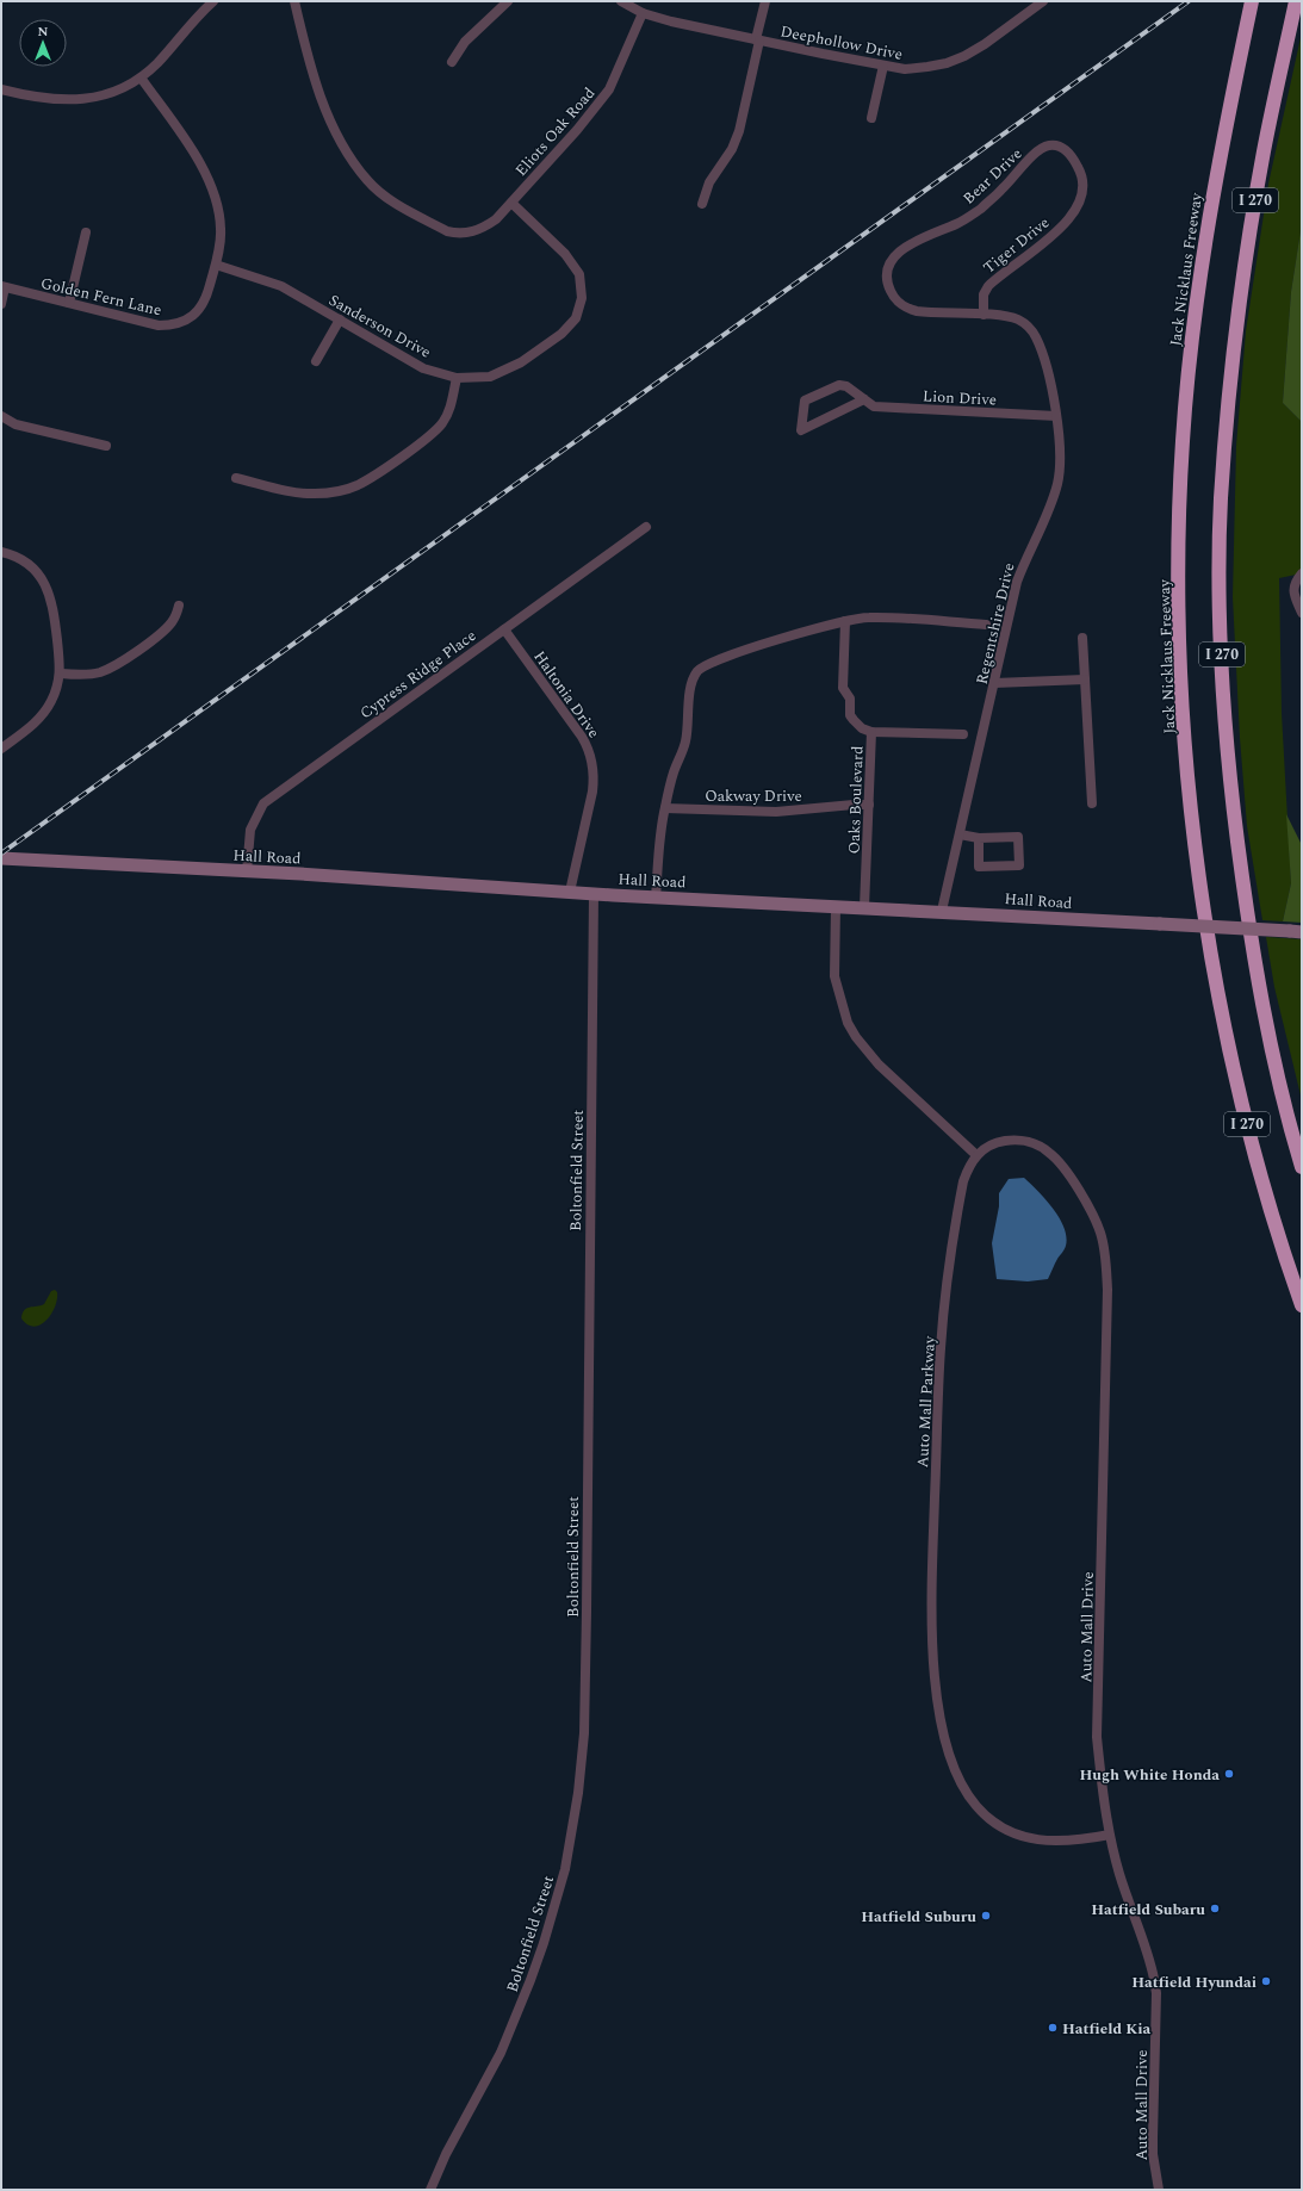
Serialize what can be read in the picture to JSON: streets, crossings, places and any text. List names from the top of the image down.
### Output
{
  "streets": {
    "highway": ["I 270", "Jack Nicklaus Freeway"],
    "main road": ["Hall Road"],
    "street": [
      "Deephollow Drive",
      "Eliots Oak Road",
      "Bear Drive",
      "Tiger Drive",
      "Golden Fern Lane",
      "Sanderson Drive",
      "Lion Drive",
      "Regentshire Drive",
      "Cypress Ridge Place",
      "Haltonia Drive",
      "Oakway Drive",
      "Oaks Boulevard",
      "Boltonfield Street",
      "Auto Mall Parkway",
      "Auto Mall Drive"
    ]
  },
  "crossings": [
    ["Deephollow Drive", "Eliots Oak Road"],
    ["Eliots Oak Road", "Sanderson Drive"],
    ["Bear Drive", "Tiger Drive"],
    ["Bear Drive", "Regentshire Drive"],
    ["Tiger Drive", "Regentshire Drive"],
    ["Golden Fern Lane", "Sanderson Drive"],
    ["Lion Drive", "Regentshire Drive"],
    ["Regentshire Drive", "Hall Road"],
    ["Cypress Ridge Place", "Haltonia Drive"],
    ["Cypress Ridge Place", "Hall Road"],
    ["Haltonia Drive", "Hall Road"],
    ["Oakway Drive", "Oaks Boulevard"],
    ["Oaks Boulevard", "Hall Road"],
    ["Hall Road", "Boltonfield Street"],
    ["Auto Mall Parkway", "Auto Mall Drive"]
  ],
  "places": [
    "Hugh White Honda",
    "Hatfield Subaru",
    "Hatfield Suburu",
    "Hatfield Hyundai",
    "Hatfield Kia"
  ],
  "north": "top"
}
